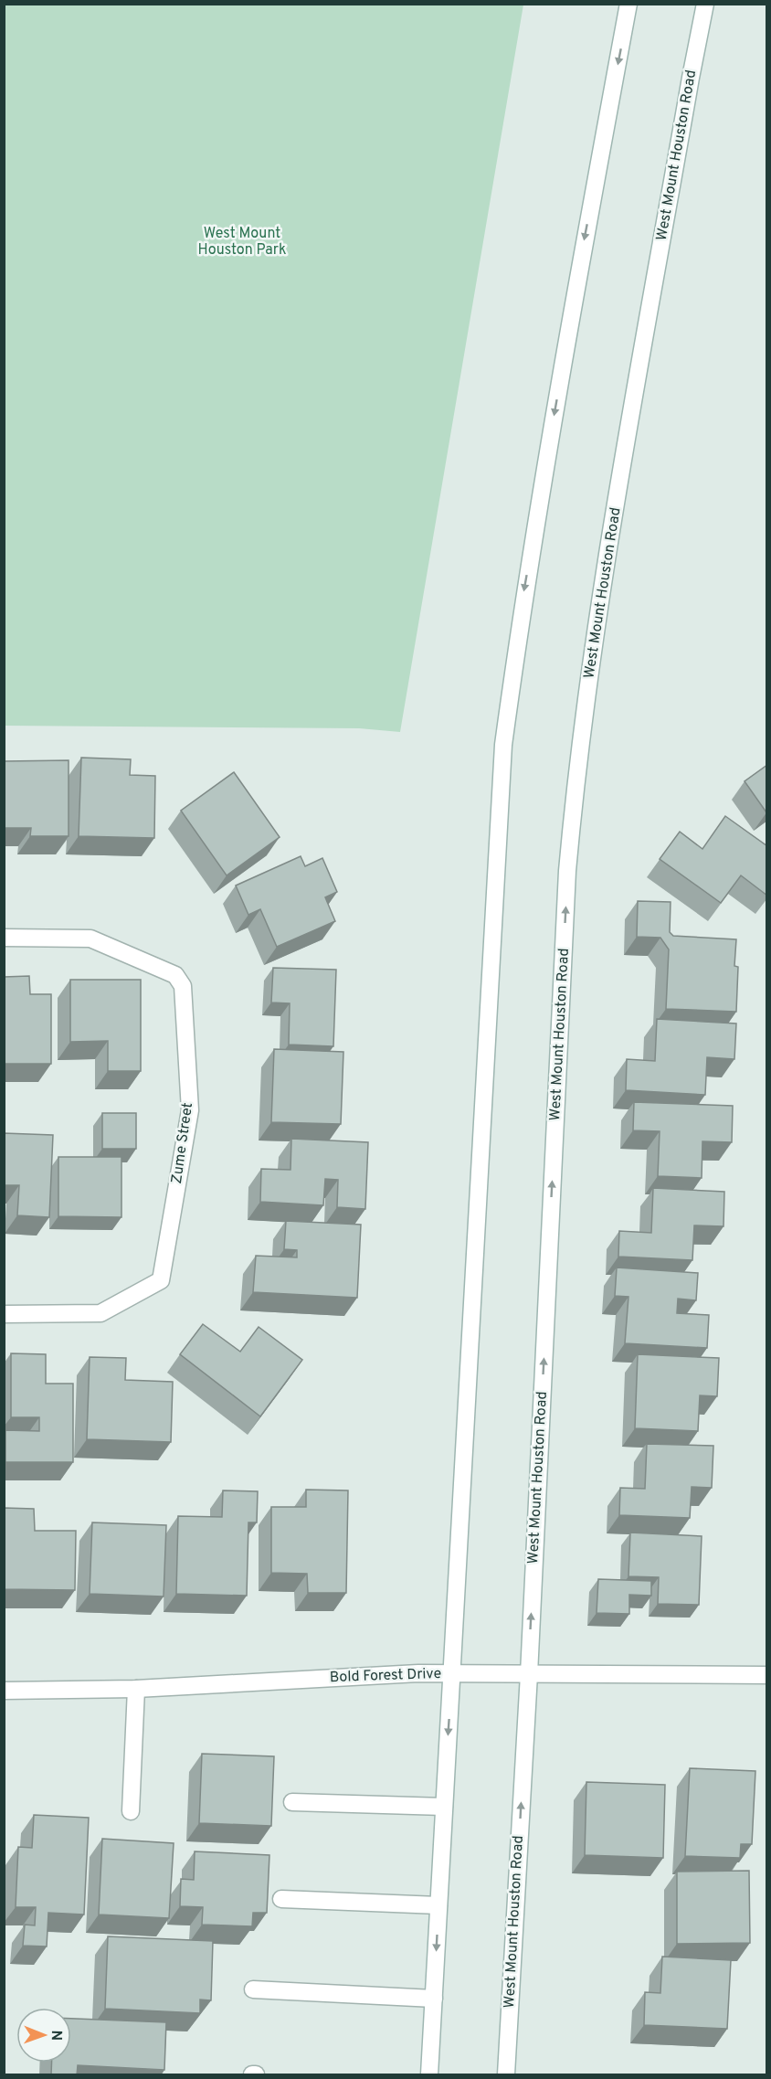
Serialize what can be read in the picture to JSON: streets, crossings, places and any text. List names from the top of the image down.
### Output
{
  "streets": {
    "main road": ["West Mount Houston Road", "Zume Street", "Bold Forest Drive"]
  },
  "crossings": [
    ["West Mount Houston Road", "Bold Forest Drive"]
  ],
  "parks": ["West Mount Houston Park"],
  "north": "right"
}
